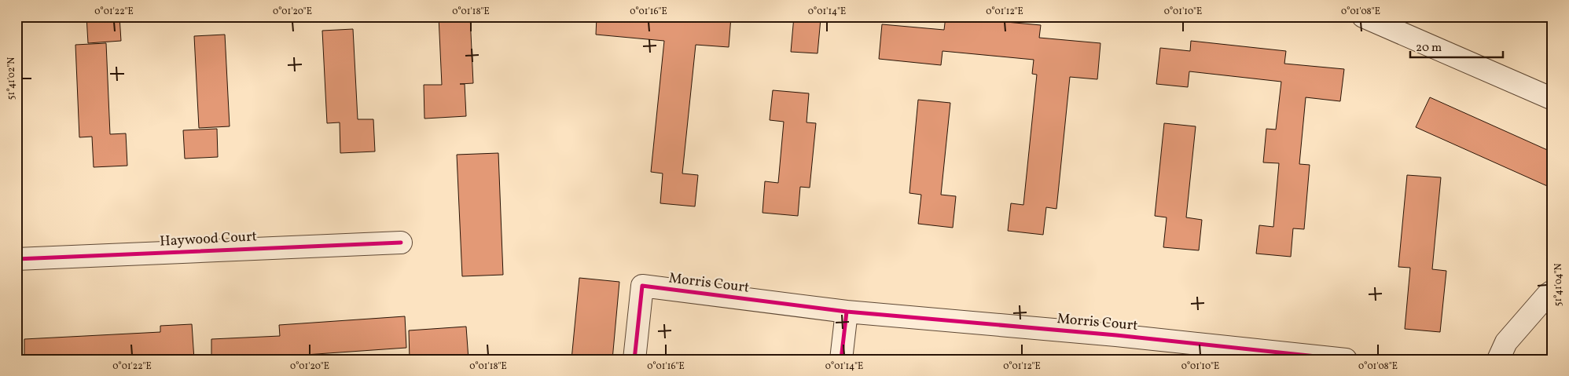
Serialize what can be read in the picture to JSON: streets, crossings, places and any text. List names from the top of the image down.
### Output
{
  "streets": {
    "street": ["Haywood Court", "Morris Court"]
  },
  "scale_bar": "20 m",
  "coordinates": [
    "0°01'22\"E",
    "0°01'20\"E",
    "0°01'18\"E",
    "0°01'16\"E",
    "0°01'14\"E",
    "0°01'12\"E",
    "0°01'10\"E",
    "0°01'08\"E",
    "51°41'02\"N",
    "51°41'04\"N"
  ]
}
